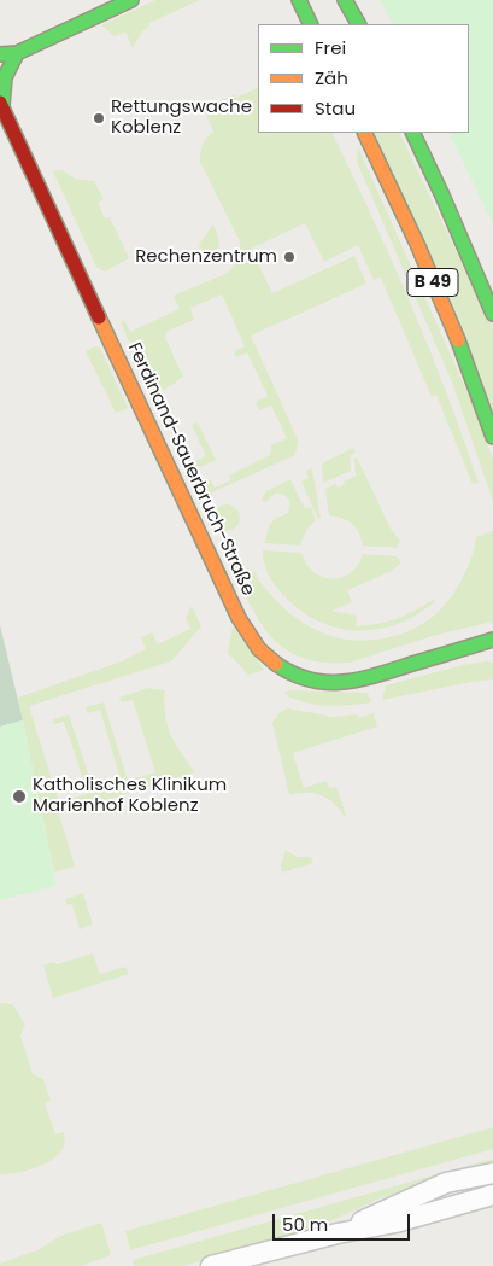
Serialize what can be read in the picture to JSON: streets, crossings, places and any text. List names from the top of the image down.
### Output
{
  "streets": {
    "street": ["B 49", "Ferdinand-Sauerbruch-Straße"]
  },
  "places": ["Rettungswache Koblenz", "Rechenzentrum", "Katholisches Klinikum Marienhof Koblenz"],
  "legend": ["Frei", "Zäh", "Stau"],
  "scale_bar": "50 m"
}
